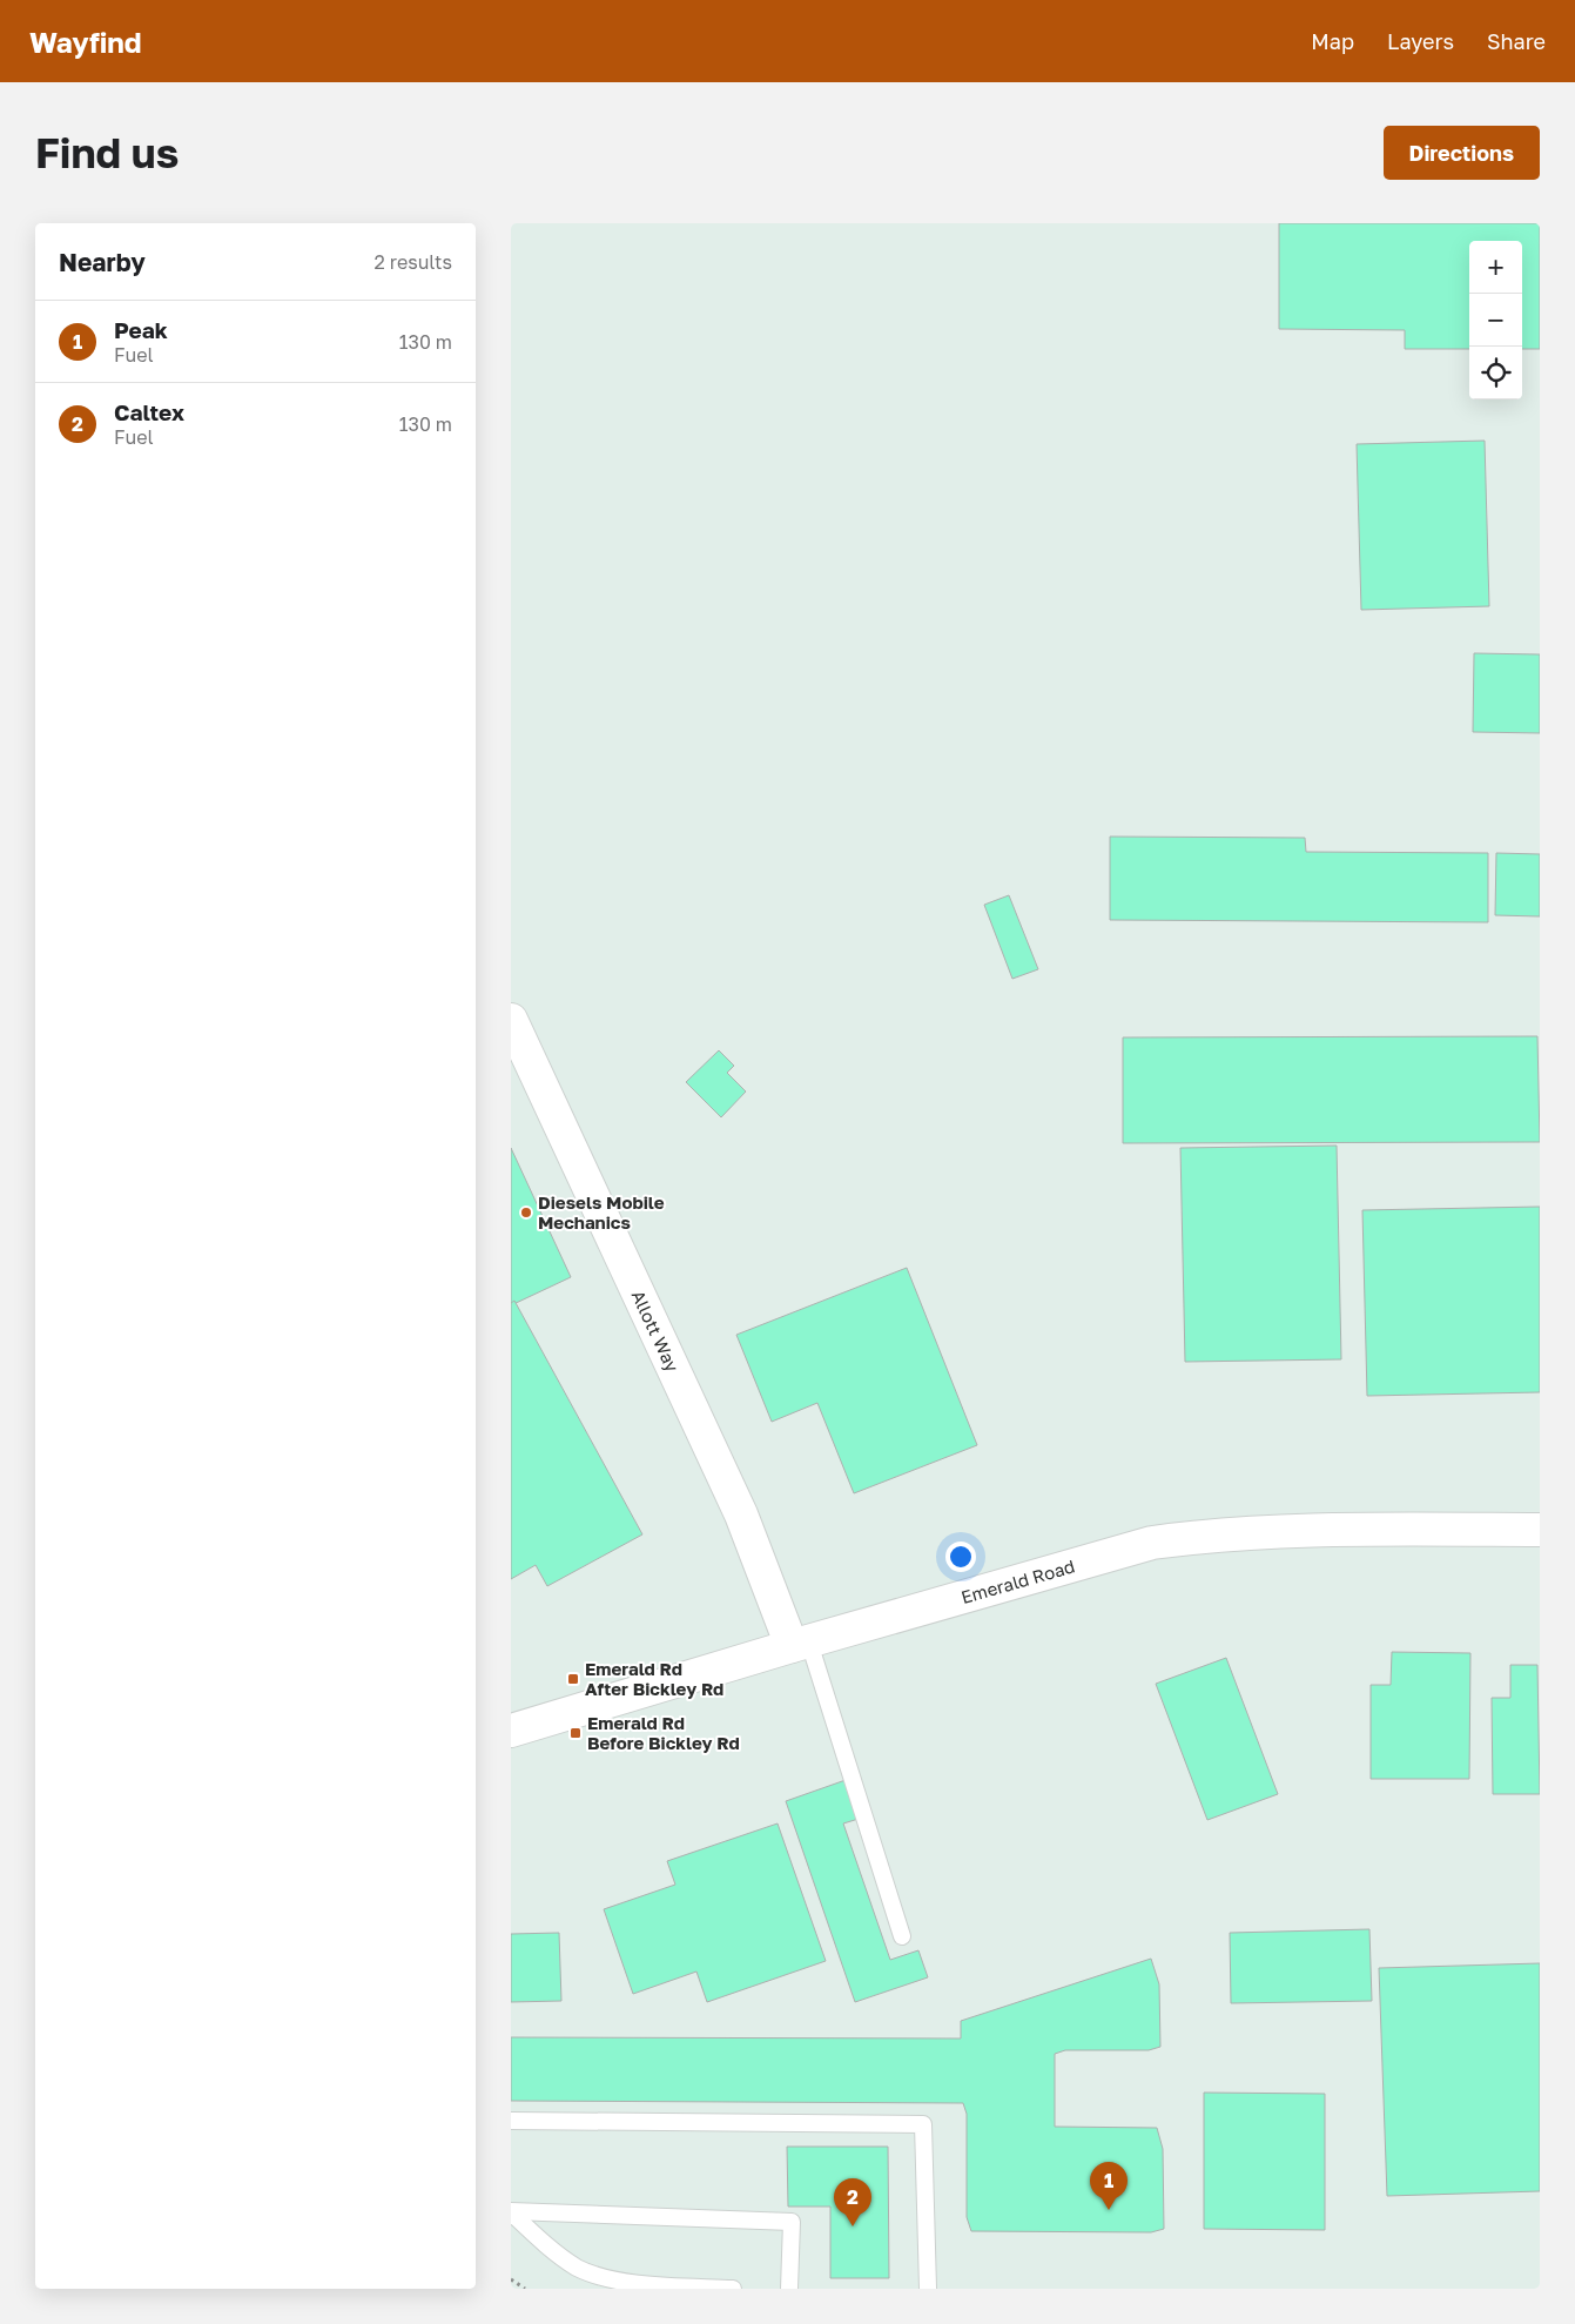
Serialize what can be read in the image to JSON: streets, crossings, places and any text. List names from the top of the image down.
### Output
{
  "streets": {
    "street": ["Allott Way", "Emerald Road"]
  },
  "crossings": [
    ["Allott Way", "Emerald Road"]
  ],
  "places": {
    "other": ["Diesels Mobile Mechanics"],
    "transit": ["Emerald Rd After Bickley Rd", "Emerald Rd Before Bickley Rd"]
  },
  "page": {
    "header": "Wayfind",
    "nav": ["Map", "Layers", "Share"],
    "buttons": "Directions",
    "title": "Find us",
    "heading": ["Nearby", "2 results"],
    "map_buttons": ["+", "−"],
    "list": [
      {
        "mark": "1",
        "name": "Peak",
        "note": "Fuel",
        "value": "130 m"
      },
      {
        "mark": "2",
        "name": "Caltex",
        "note": "Fuel",
        "value": "130 m"
      }
    ],
    "pins": ["1", "2"]
  }
}
